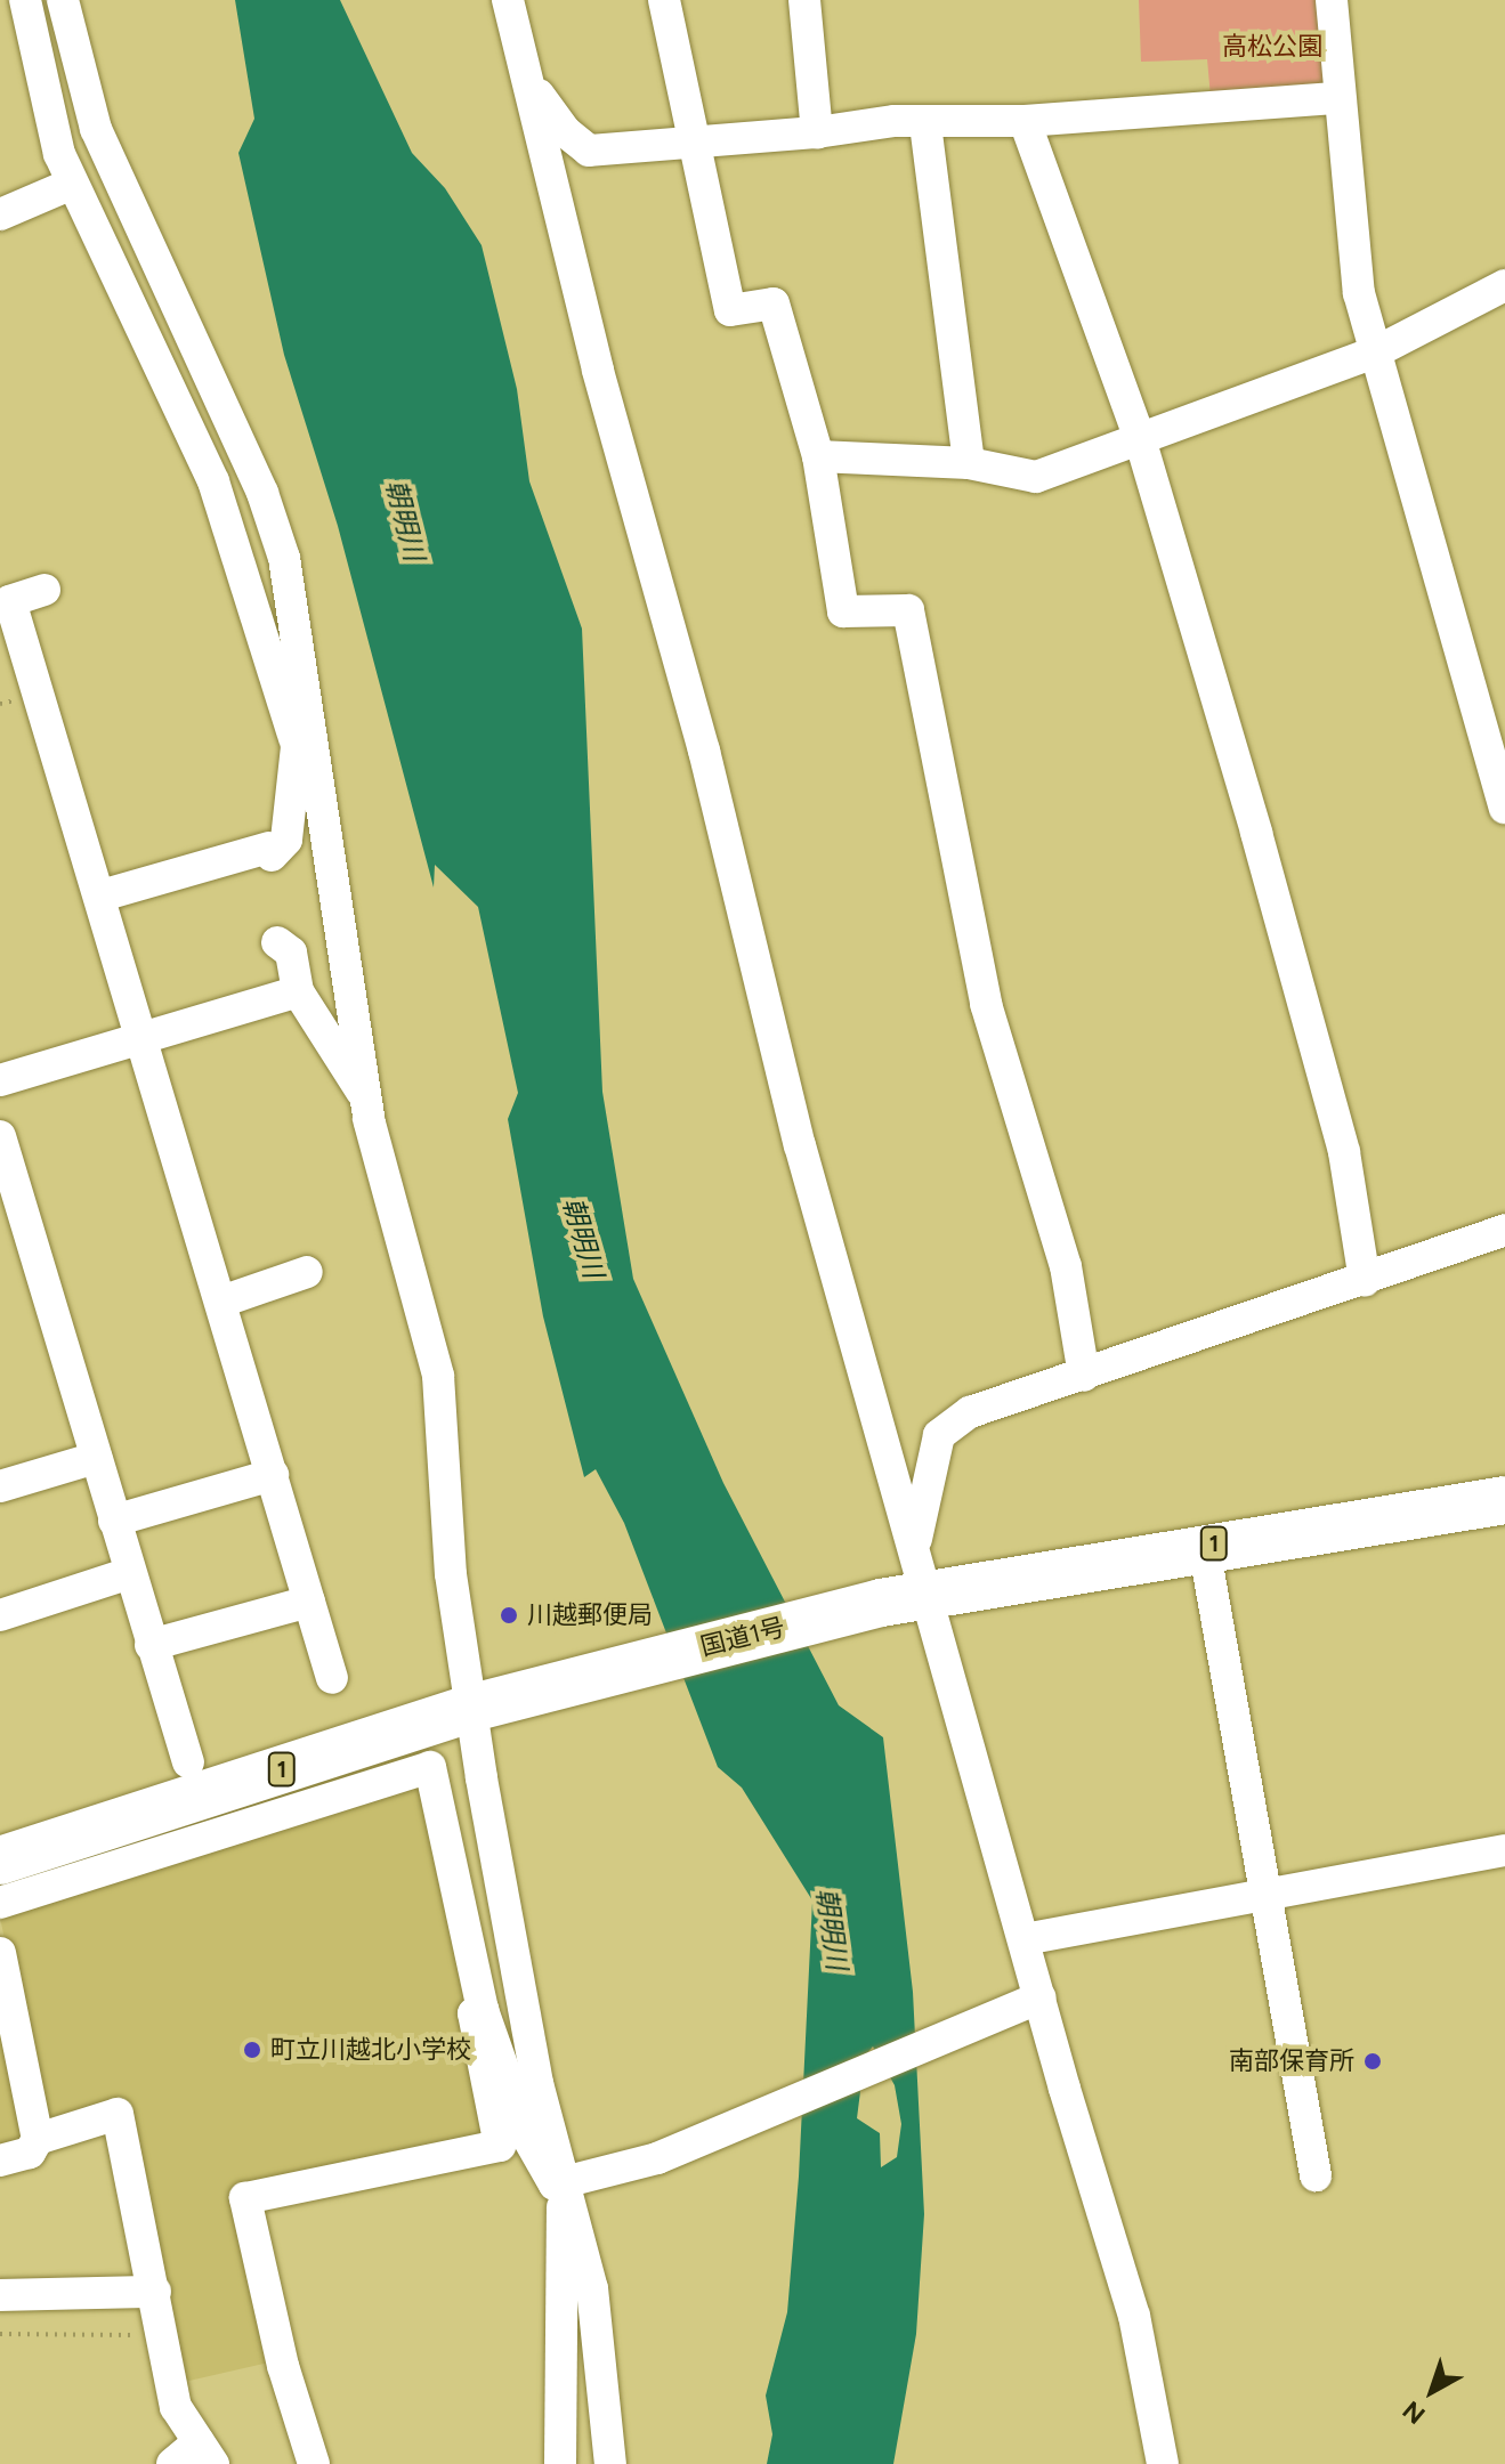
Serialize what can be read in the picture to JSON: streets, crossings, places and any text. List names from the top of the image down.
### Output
{
  "streets": {
    "highway": ["1", "国道1号"]
  },
  "water": ["朝明川"],
  "parks": ["高松公園"],
  "places": ["川越郵便局", "町立川越北小学校", "南部保育所"],
  "north": "bottom left"
}
